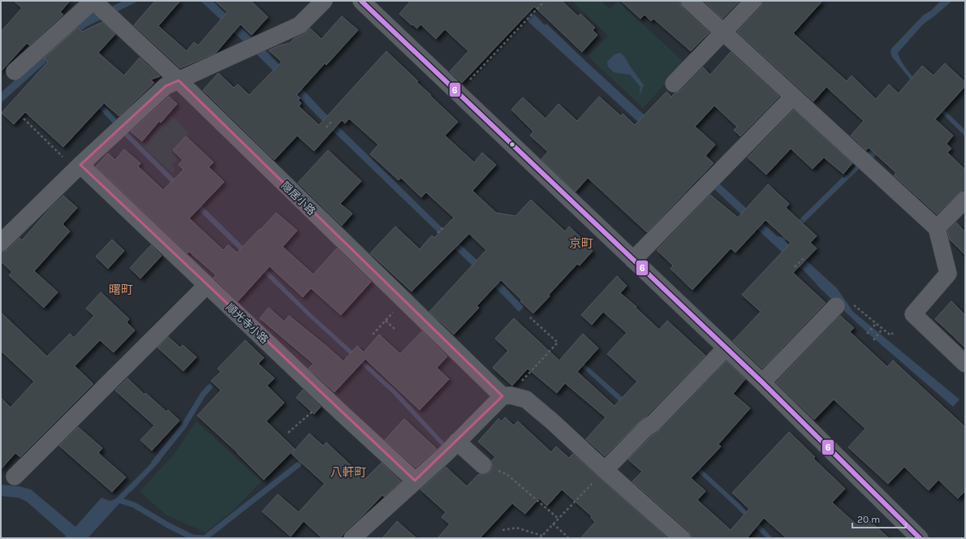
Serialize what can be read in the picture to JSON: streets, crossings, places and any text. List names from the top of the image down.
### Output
{
  "streets": {
    "street": ["隠居小路", "順光寺小路"]
  },
  "districts": ["京町", "曙町", "八軒町"],
  "lines": ["transit line 6"],
  "scale_bar": "20 m"
}
